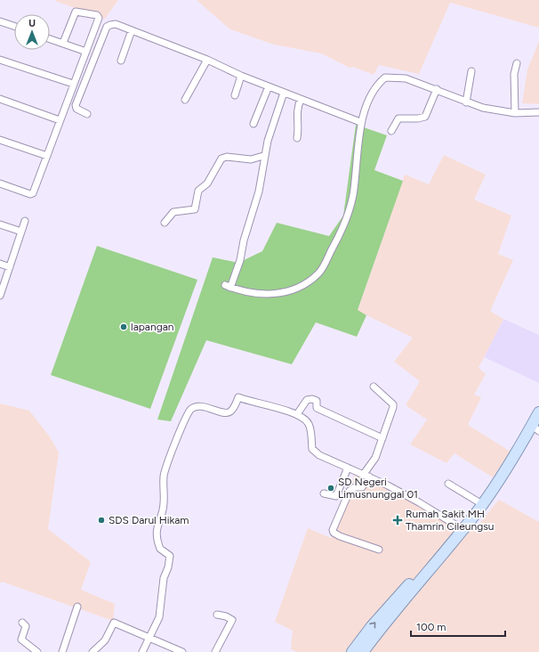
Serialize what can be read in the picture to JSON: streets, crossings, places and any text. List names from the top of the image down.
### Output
{
  "places": {
    "other": ["lapangan", "SD Negeri Limusnunggal 01", "SDS Darul Hikam"],
    "health": ["Rumah Sakit MH Thamrin Cileungsu"]
  },
  "scale_bar": "100 m",
  "north": "top"
}
